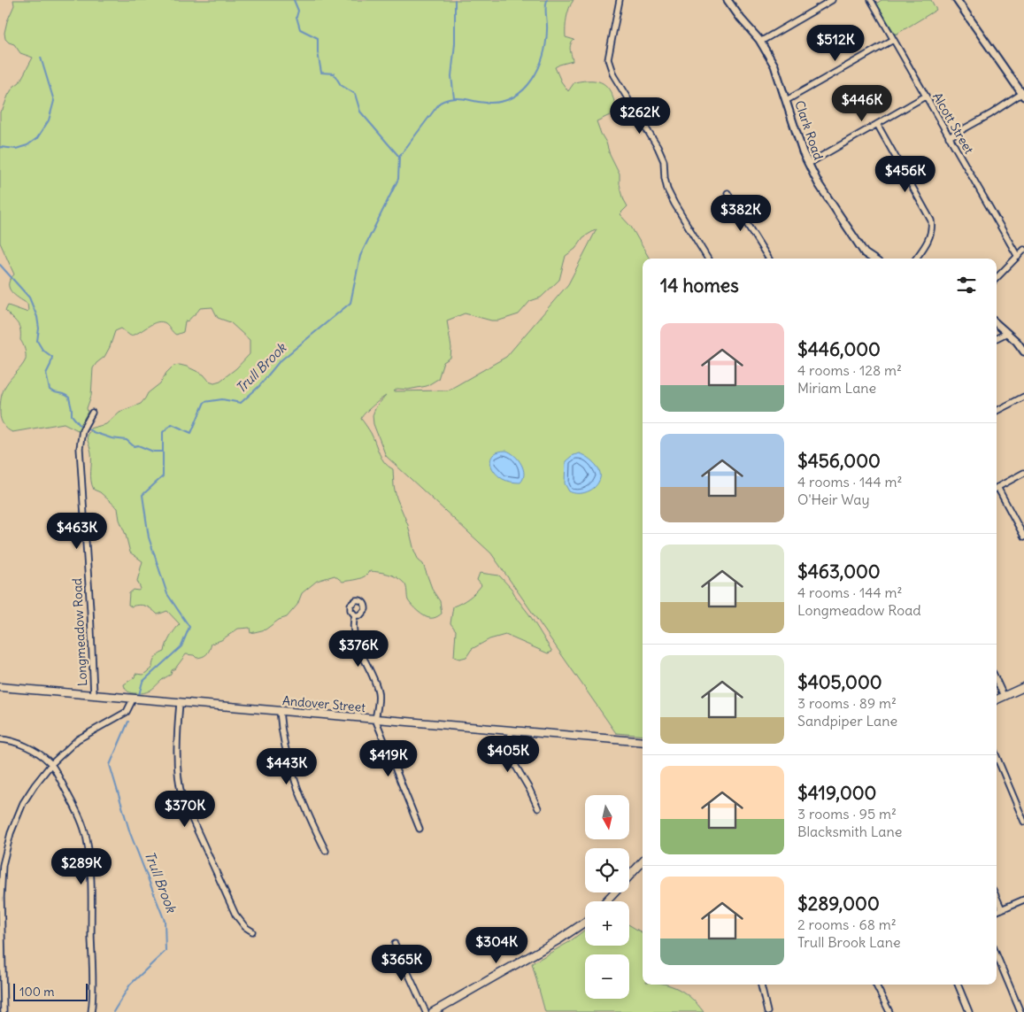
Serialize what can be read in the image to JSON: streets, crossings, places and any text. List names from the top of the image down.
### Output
{
  "streets": {
    "main road": ["Andover Street"],
    "street": ["Alcott Street", "Clark Road", "Longmeadow Road"]
  },
  "crossings": [
    ["Longmeadow Road", "Andover Street"]
  ],
  "water": ["Trull Brook"],
  "scale_bar": "100 m",
  "north": "bottom",
  "page": {
    "price": [
      "$512K",
      "$446K",
      "$262K",
      "$456K",
      "$382K",
      "$463K",
      "$376K",
      "$405K",
      "$419K",
      "$443K",
      "$370K",
      "$289K",
      "$304K",
      "$365K"
    ],
    "heading": "14 homes",
    "list": [
      {
        "name": "$446,000",
        "note": "4 rooms · 128 m² · Miriam Lane"
      },
      {
        "name": "$456,000",
        "note": "4 rooms · 144 m² · O'Heir Way"
      },
      {
        "name": "$463,000",
        "note": "4 rooms · 144 m² · Longmeadow Road"
      },
      {
        "name": "$405,000",
        "note": "3 rooms · 89 m² · Sandpiper Lane"
      },
      {
        "name": "$419,000",
        "note": "3 rooms · 95 m² · Blacksmith Lane"
      },
      {
        "name": "$289,000",
        "note": "2 rooms · 68 m² · Trull Brook Lane"
      }
    ],
    "map_buttons": ["+", "−"],
    "scale": "100 m"
  }
}
